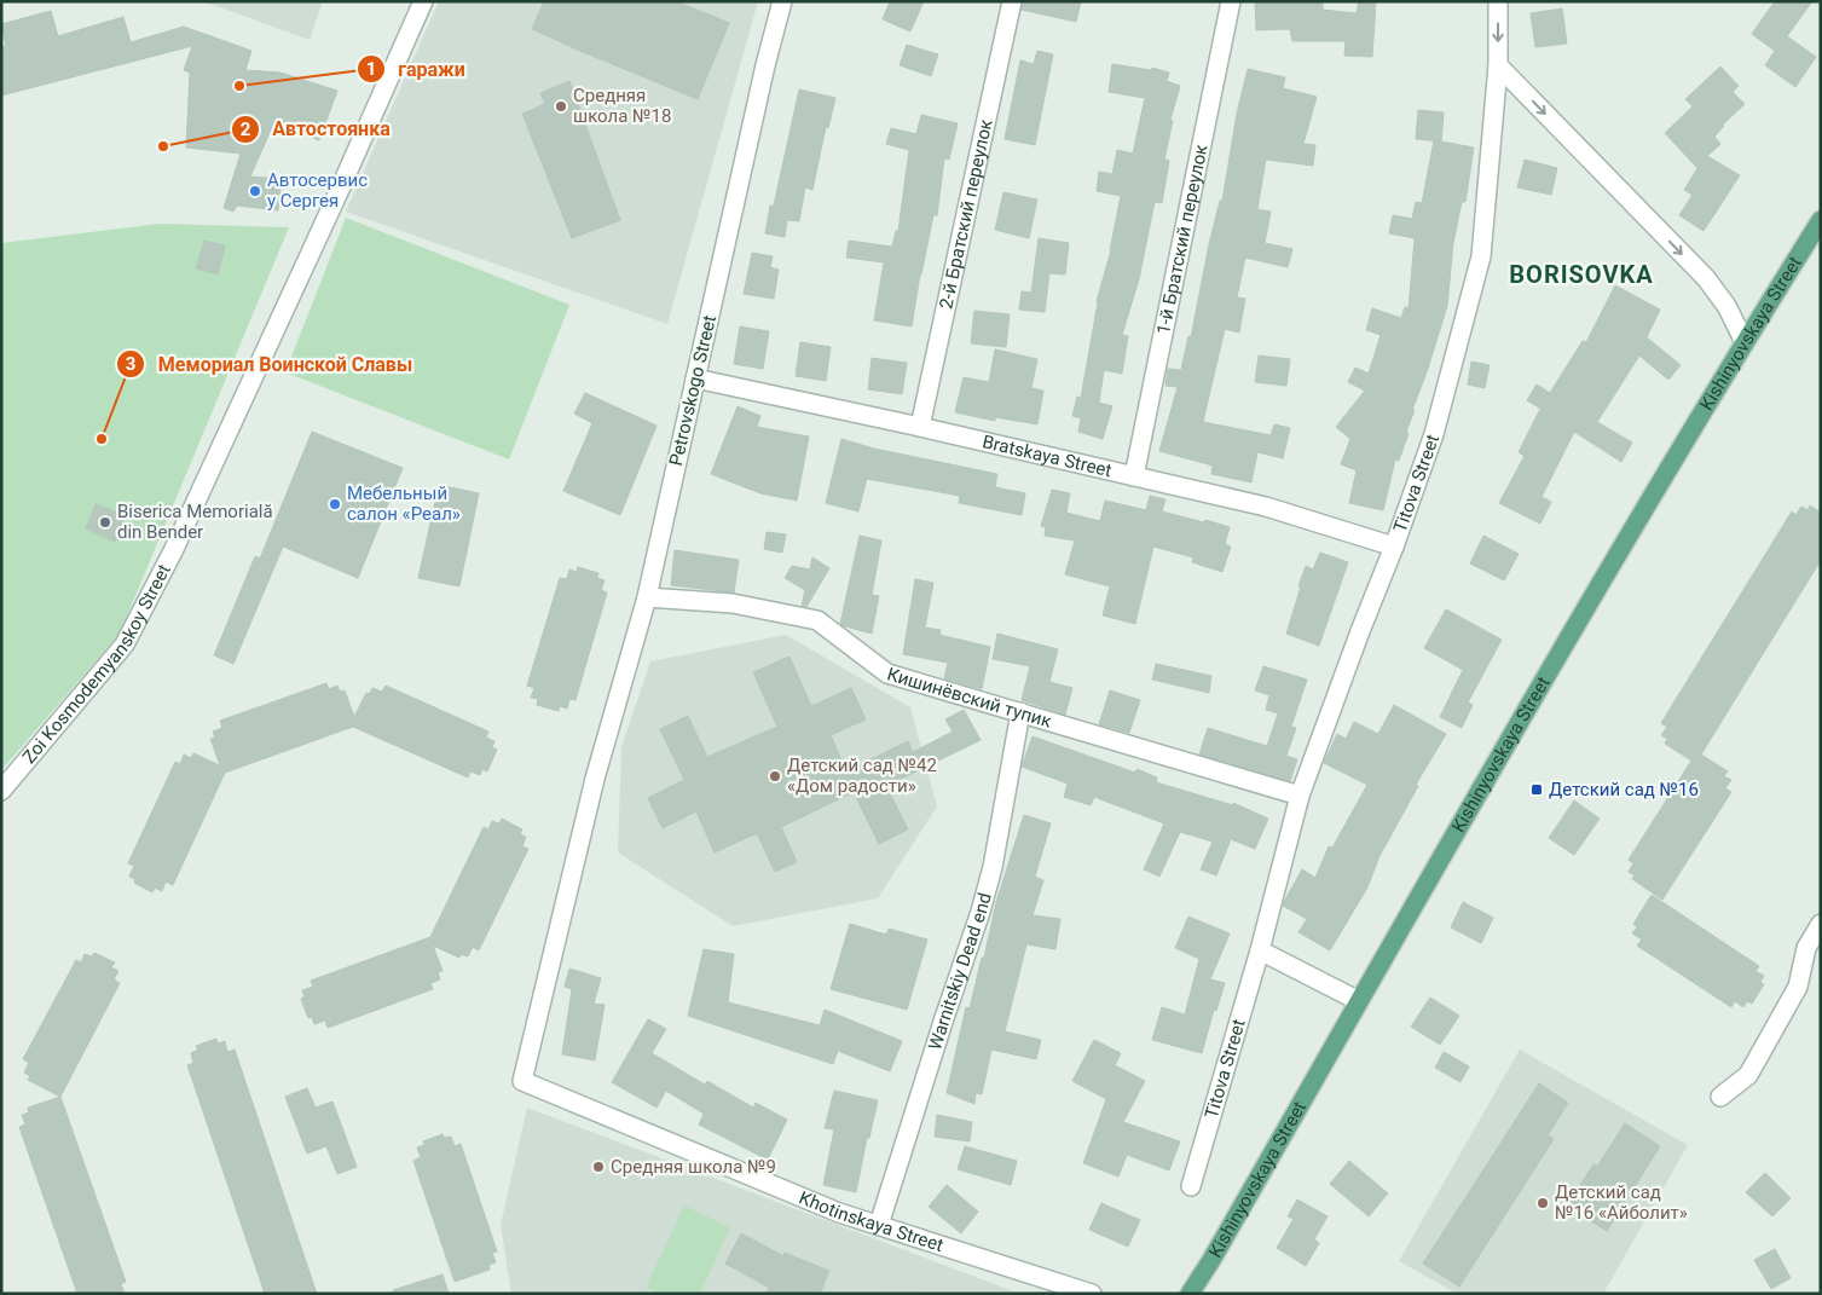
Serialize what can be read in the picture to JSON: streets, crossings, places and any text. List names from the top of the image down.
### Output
{
  "streets": {
    "main road": ["Kishinyovskaya Street"],
    "street": [
      "2-й Братский переулок",
      "1-й Братский переулок",
      "Petrovskogo Street",
      "Bratskaya Street",
      "Titova Street",
      "Zoi Kosmodemyanskoy Street",
      "Кишинёвский тупик",
      "Warnitskiy Dead end",
      "Khotinskaya Street"
    ]
  },
  "crossings": [
    ["2-й Братский переулок", "Bratskaya Street"],
    ["1-й Братский переулок", "Bratskaya Street"],
    ["Petrovskogo Street", "Bratskaya Street"],
    ["Petrovskogo Street", "Кишинёвский тупик"],
    ["Petrovskogo Street", "Khotinskaya Street"],
    ["Bratskaya Street", "Titova Street"],
    ["Titova Street", "Кишинёвский тупик"],
    ["Кишинёвский тупик", "Warnitskiy Dead end"],
    ["Warnitskiy Dead end", "Khotinskaya Street"]
  ],
  "districts": ["BORISOVKA"],
  "places": {
    "other": [
      "гаражи",
      "Средняя школа №18",
      "Автостоянка",
      "Автосервис у Сергея",
      "Мемориал Воинской Славы",
      "Мебельный салон «Реал»",
      "Biserica Memorială din Bender",
      "Детский сад №42 «Дом радости»",
      "Средняя школа №9",
      "Детский сад №16 «Айболит»"
    ],
    "transit": ["Детский сад №16"]
  }
}
